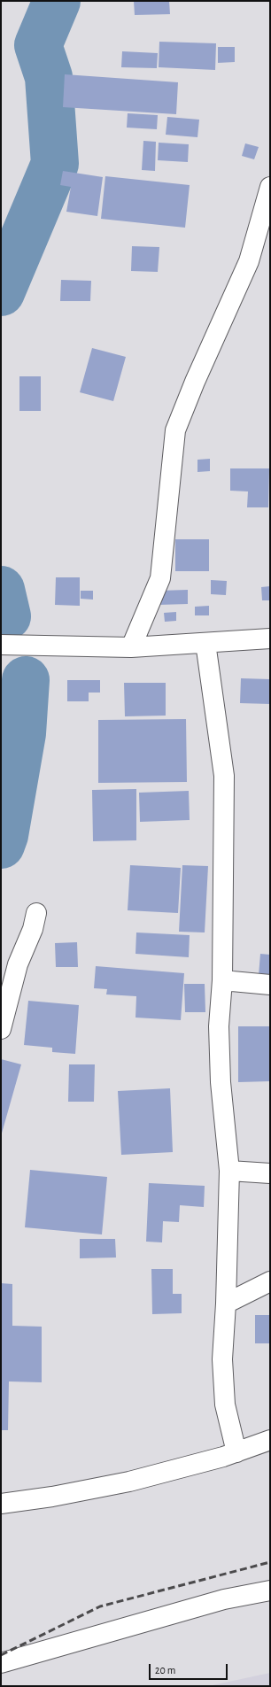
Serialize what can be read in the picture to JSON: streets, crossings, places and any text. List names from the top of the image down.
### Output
{
  "scale_bar": "20 m"
}
